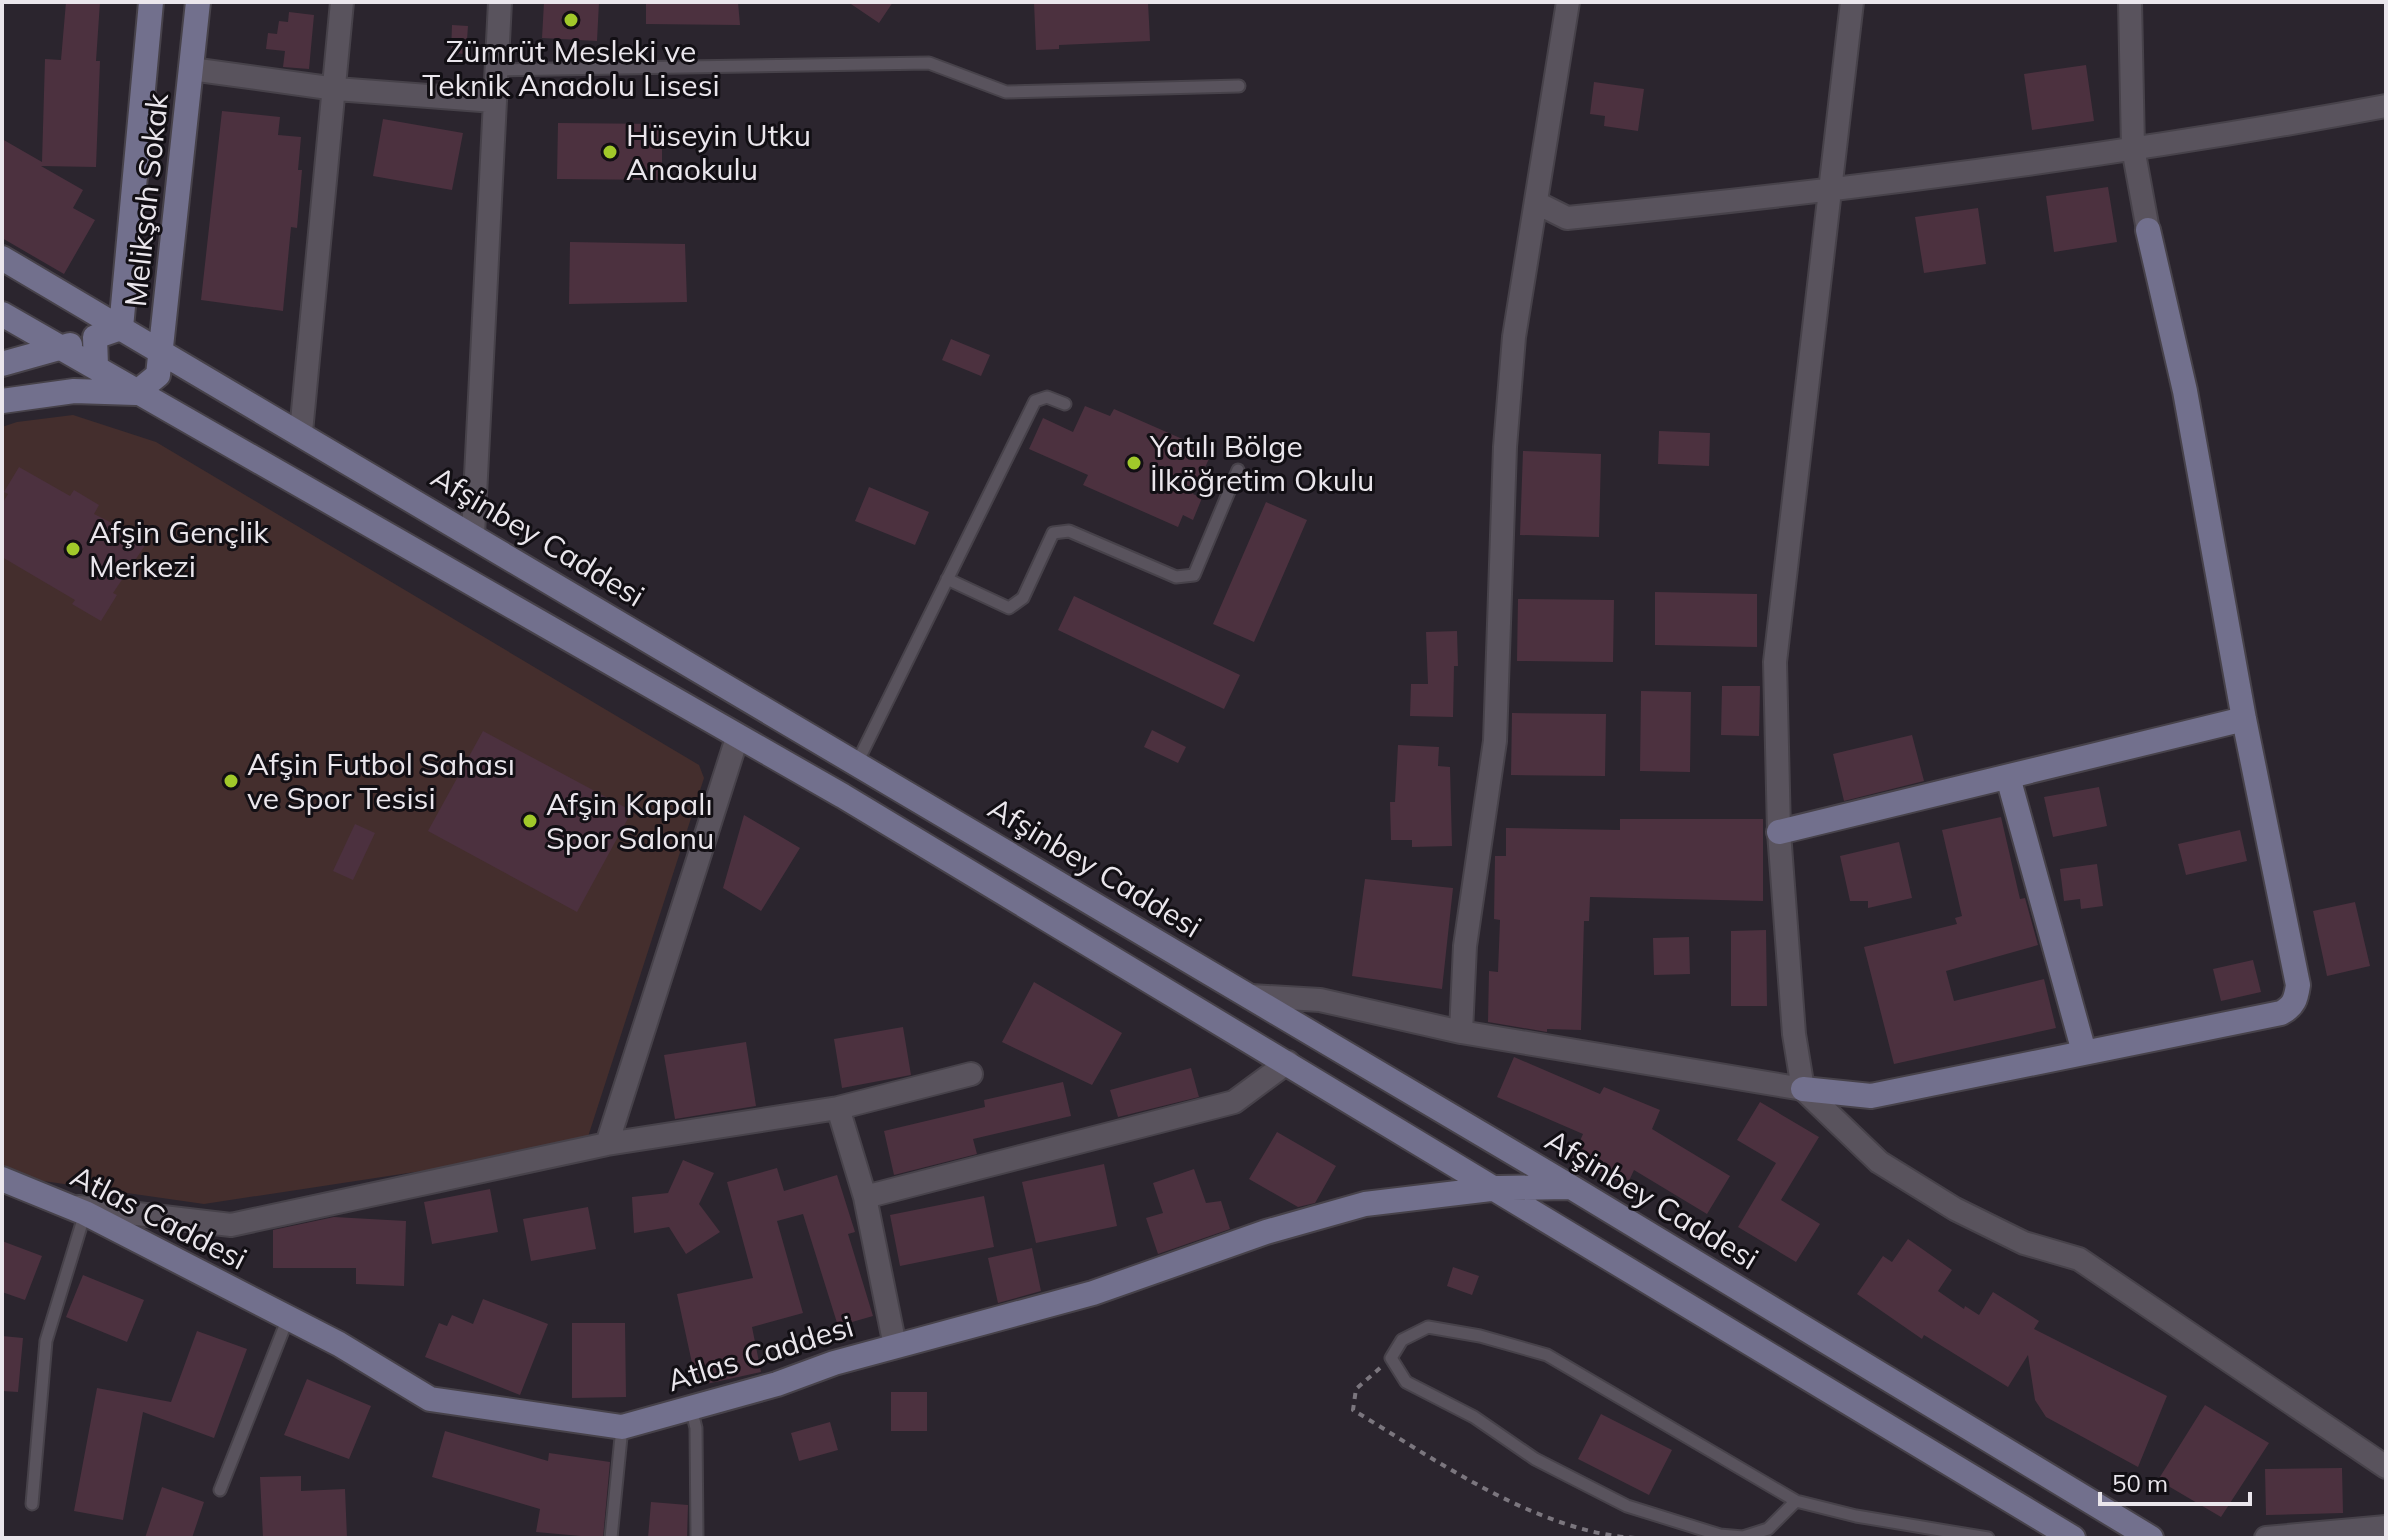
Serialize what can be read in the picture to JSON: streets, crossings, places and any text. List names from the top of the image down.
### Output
{
  "streets": {
    "main road": ["Melikşah Sokak", "Afşinbey Caddesi", "Atlas Caddesi"]
  },
  "crossings": [
    ["Melikşah Sokak", "Afşinbey Caddesi"],
    ["Afşinbey Caddesi", "Atlas Caddesi"]
  ],
  "places": [
    "Zümrüt Mesleki ve Teknik Anadolu Lisesi",
    "Hüseyin Utku Anaokulu",
    "Yatılı Bölge İlköğretim Okulu",
    "Afşin Gençlik Merkezi",
    "Afşin Futbol Sahası ve Spor Tesisi",
    "Afşin Kapalı Spor Salonu"
  ],
  "scale_bar": "50 m"
}
